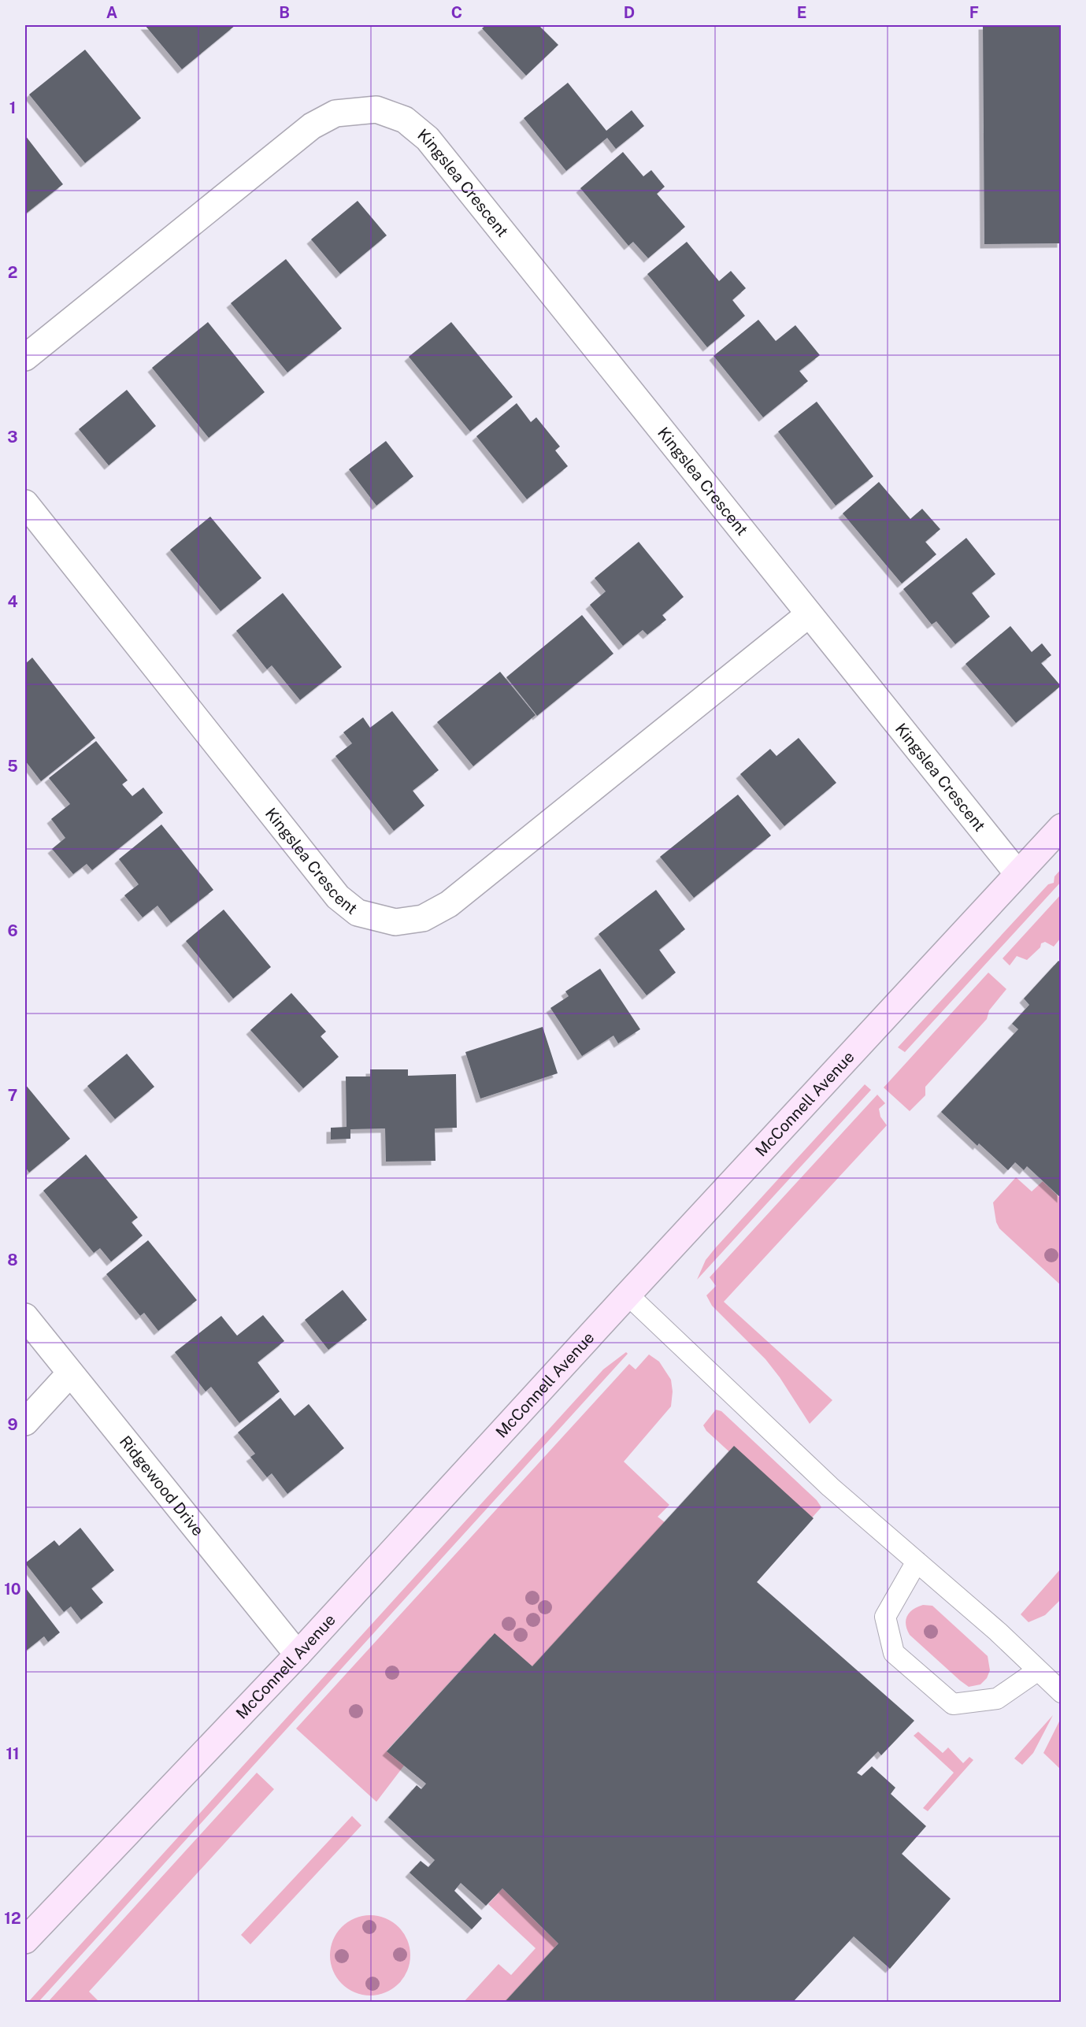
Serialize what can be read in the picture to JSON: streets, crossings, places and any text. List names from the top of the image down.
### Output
{
  "streets": {
    "main road": ["McConnell Avenue"],
    "street": ["Kingslea Crescent", "Ridgewood Drive"]
  },
  "crossings": [
    ["Kingslea Crescent", "McConnell Avenue"],
    ["McConnell Avenue", "Ridgewood Drive"]
  ],
  "grid": {
    "columns": [
      "A",
      "B",
      "C",
      "D",
      "E",
      "F"
    ],
    "rows": [
      "1",
      "2",
      "3",
      "4",
      "5",
      "6",
      "7",
      "8",
      "9",
      "10",
      "11",
      "12"
    ]
  }
}
